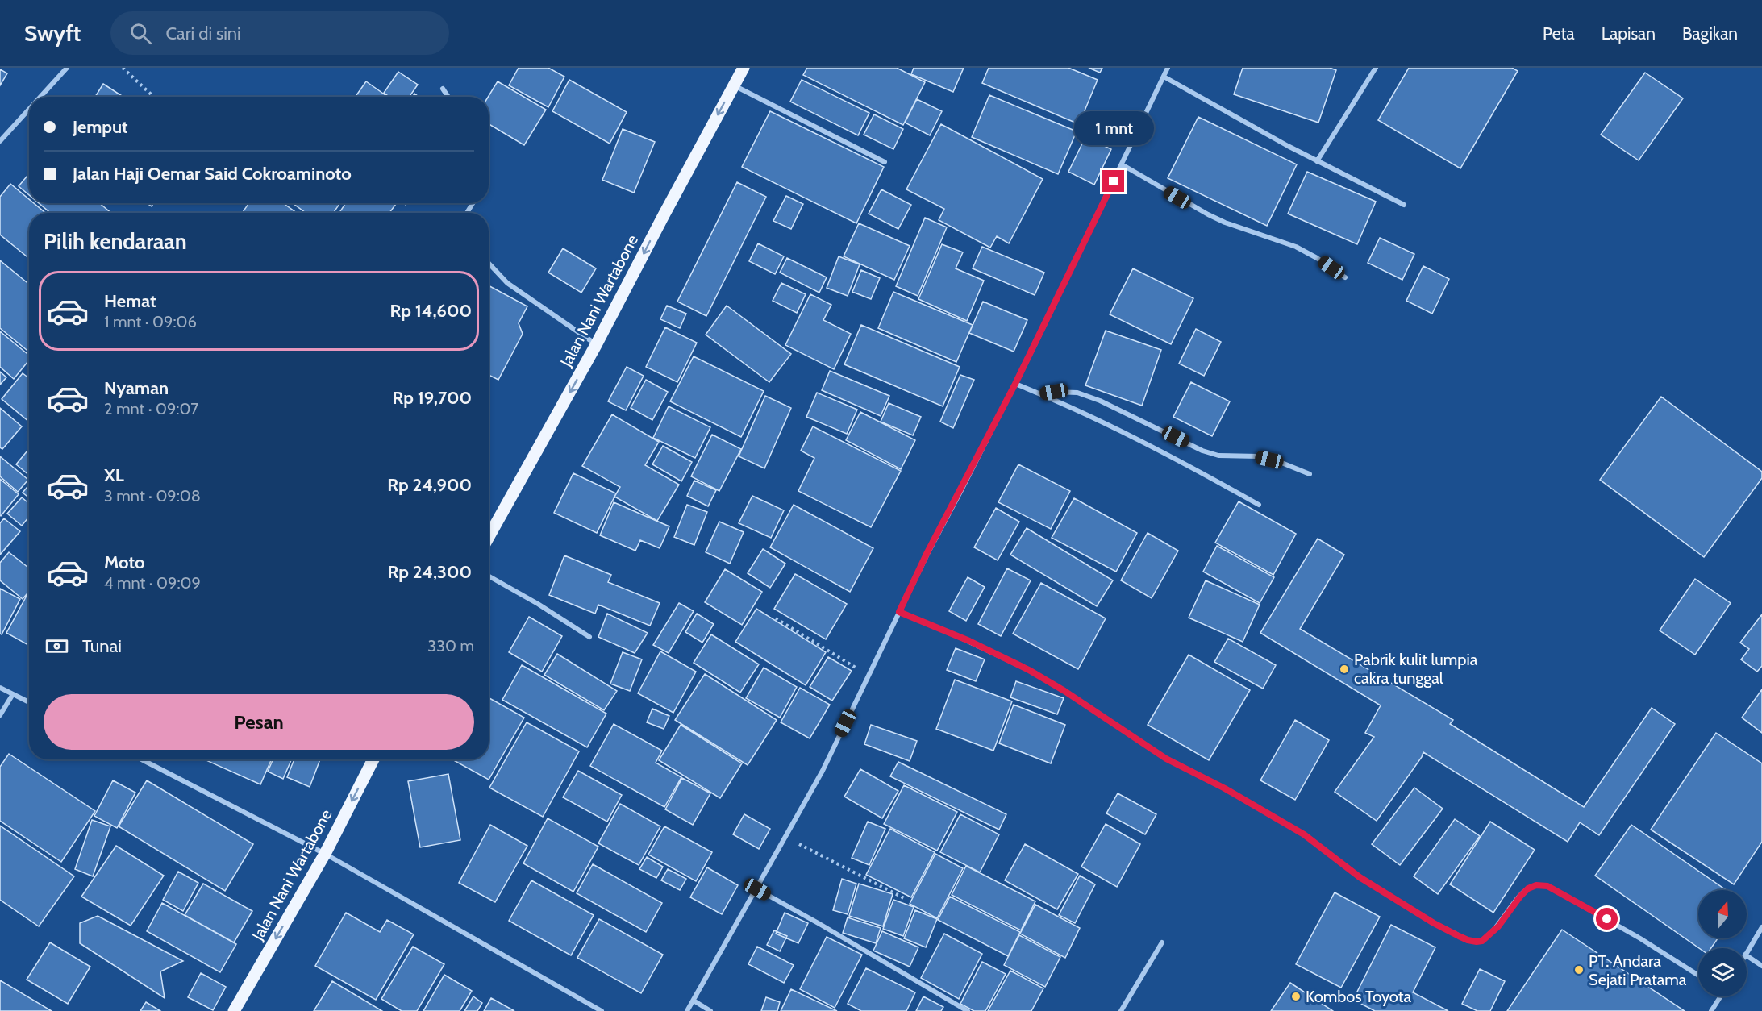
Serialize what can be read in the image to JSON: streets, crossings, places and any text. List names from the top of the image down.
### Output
{
  "streets": {
    "main road": ["Jalan Nani Wartabone"]
  },
  "one_way": ["Jalan Nani Wartabone"],
  "places": ["Pabrik kulit lumpia cakra tunggal", "PT. Andara Sejati Pratama", "Kombos Toyota"],
  "north": "top",
  "page": {
    "header": "Swyft",
    "search": "Cari di sini",
    "nav": ["Peta", "Lapisan", "Bagikan"],
    "banner": ["Jemput", "Jalan Haji Oemar Said Cokroaminoto"],
    "bubble": "1 mnt",
    "heading": "Pilih kendaraan",
    "list": [
      {
        "name": "Hemat",
        "note": "1 mnt · 09:06",
        "value": "Rp 14,600"
      },
      {
        "name": "Nyaman",
        "note": "2 mnt · 09:07",
        "value": "Rp 19,700"
      },
      {
        "name": "XL",
        "note": "3 mnt · 09:08",
        "value": "Rp 24,900"
      },
      {
        "name": "Moto",
        "note": "4 mnt · 09:09",
        "value": "Rp 24,300"
      }
    ],
    "pay": ["Tunai", "330 m"],
    "buttons": "Pesan"
  }
}
